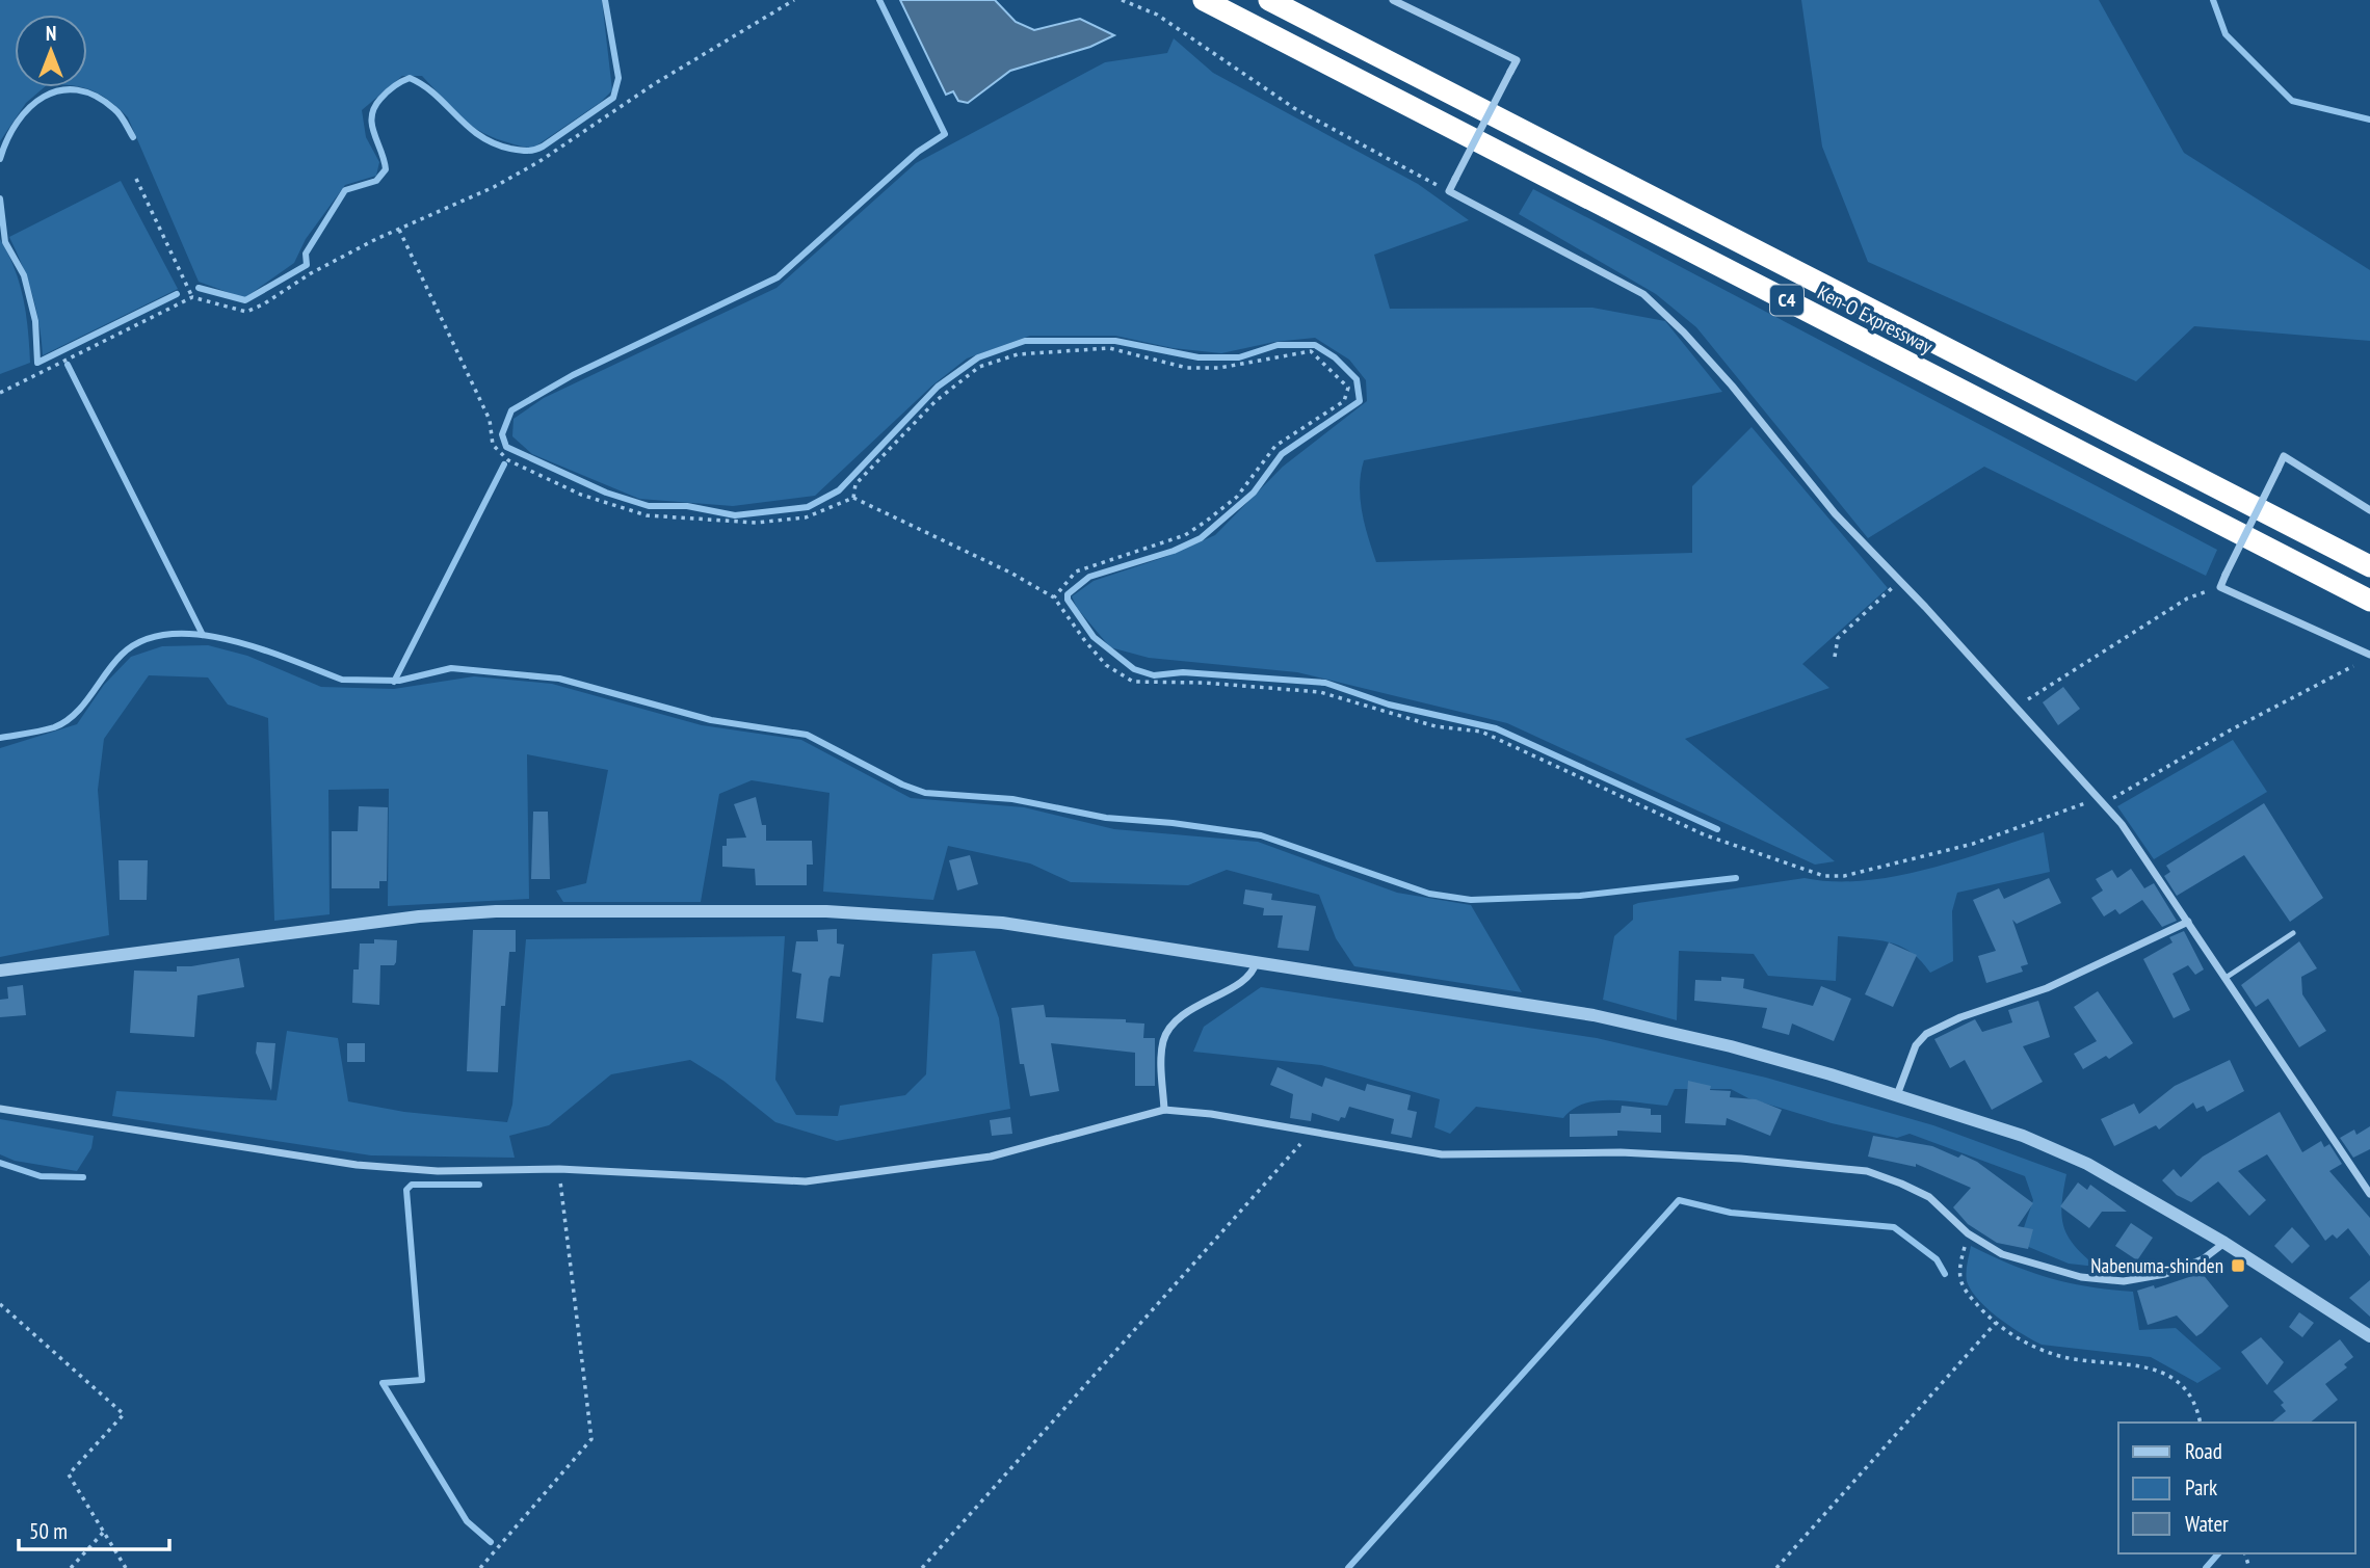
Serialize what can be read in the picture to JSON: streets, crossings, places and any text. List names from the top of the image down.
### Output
{
  "streets": {
    "highway": ["C4", "Ken-O Expressway"]
  },
  "places": {
    "transit": ["Nabenuma-shinden"]
  },
  "legend": ["Road", "Park", "Water"],
  "scale_bar": "50 m",
  "north": "top"
}
